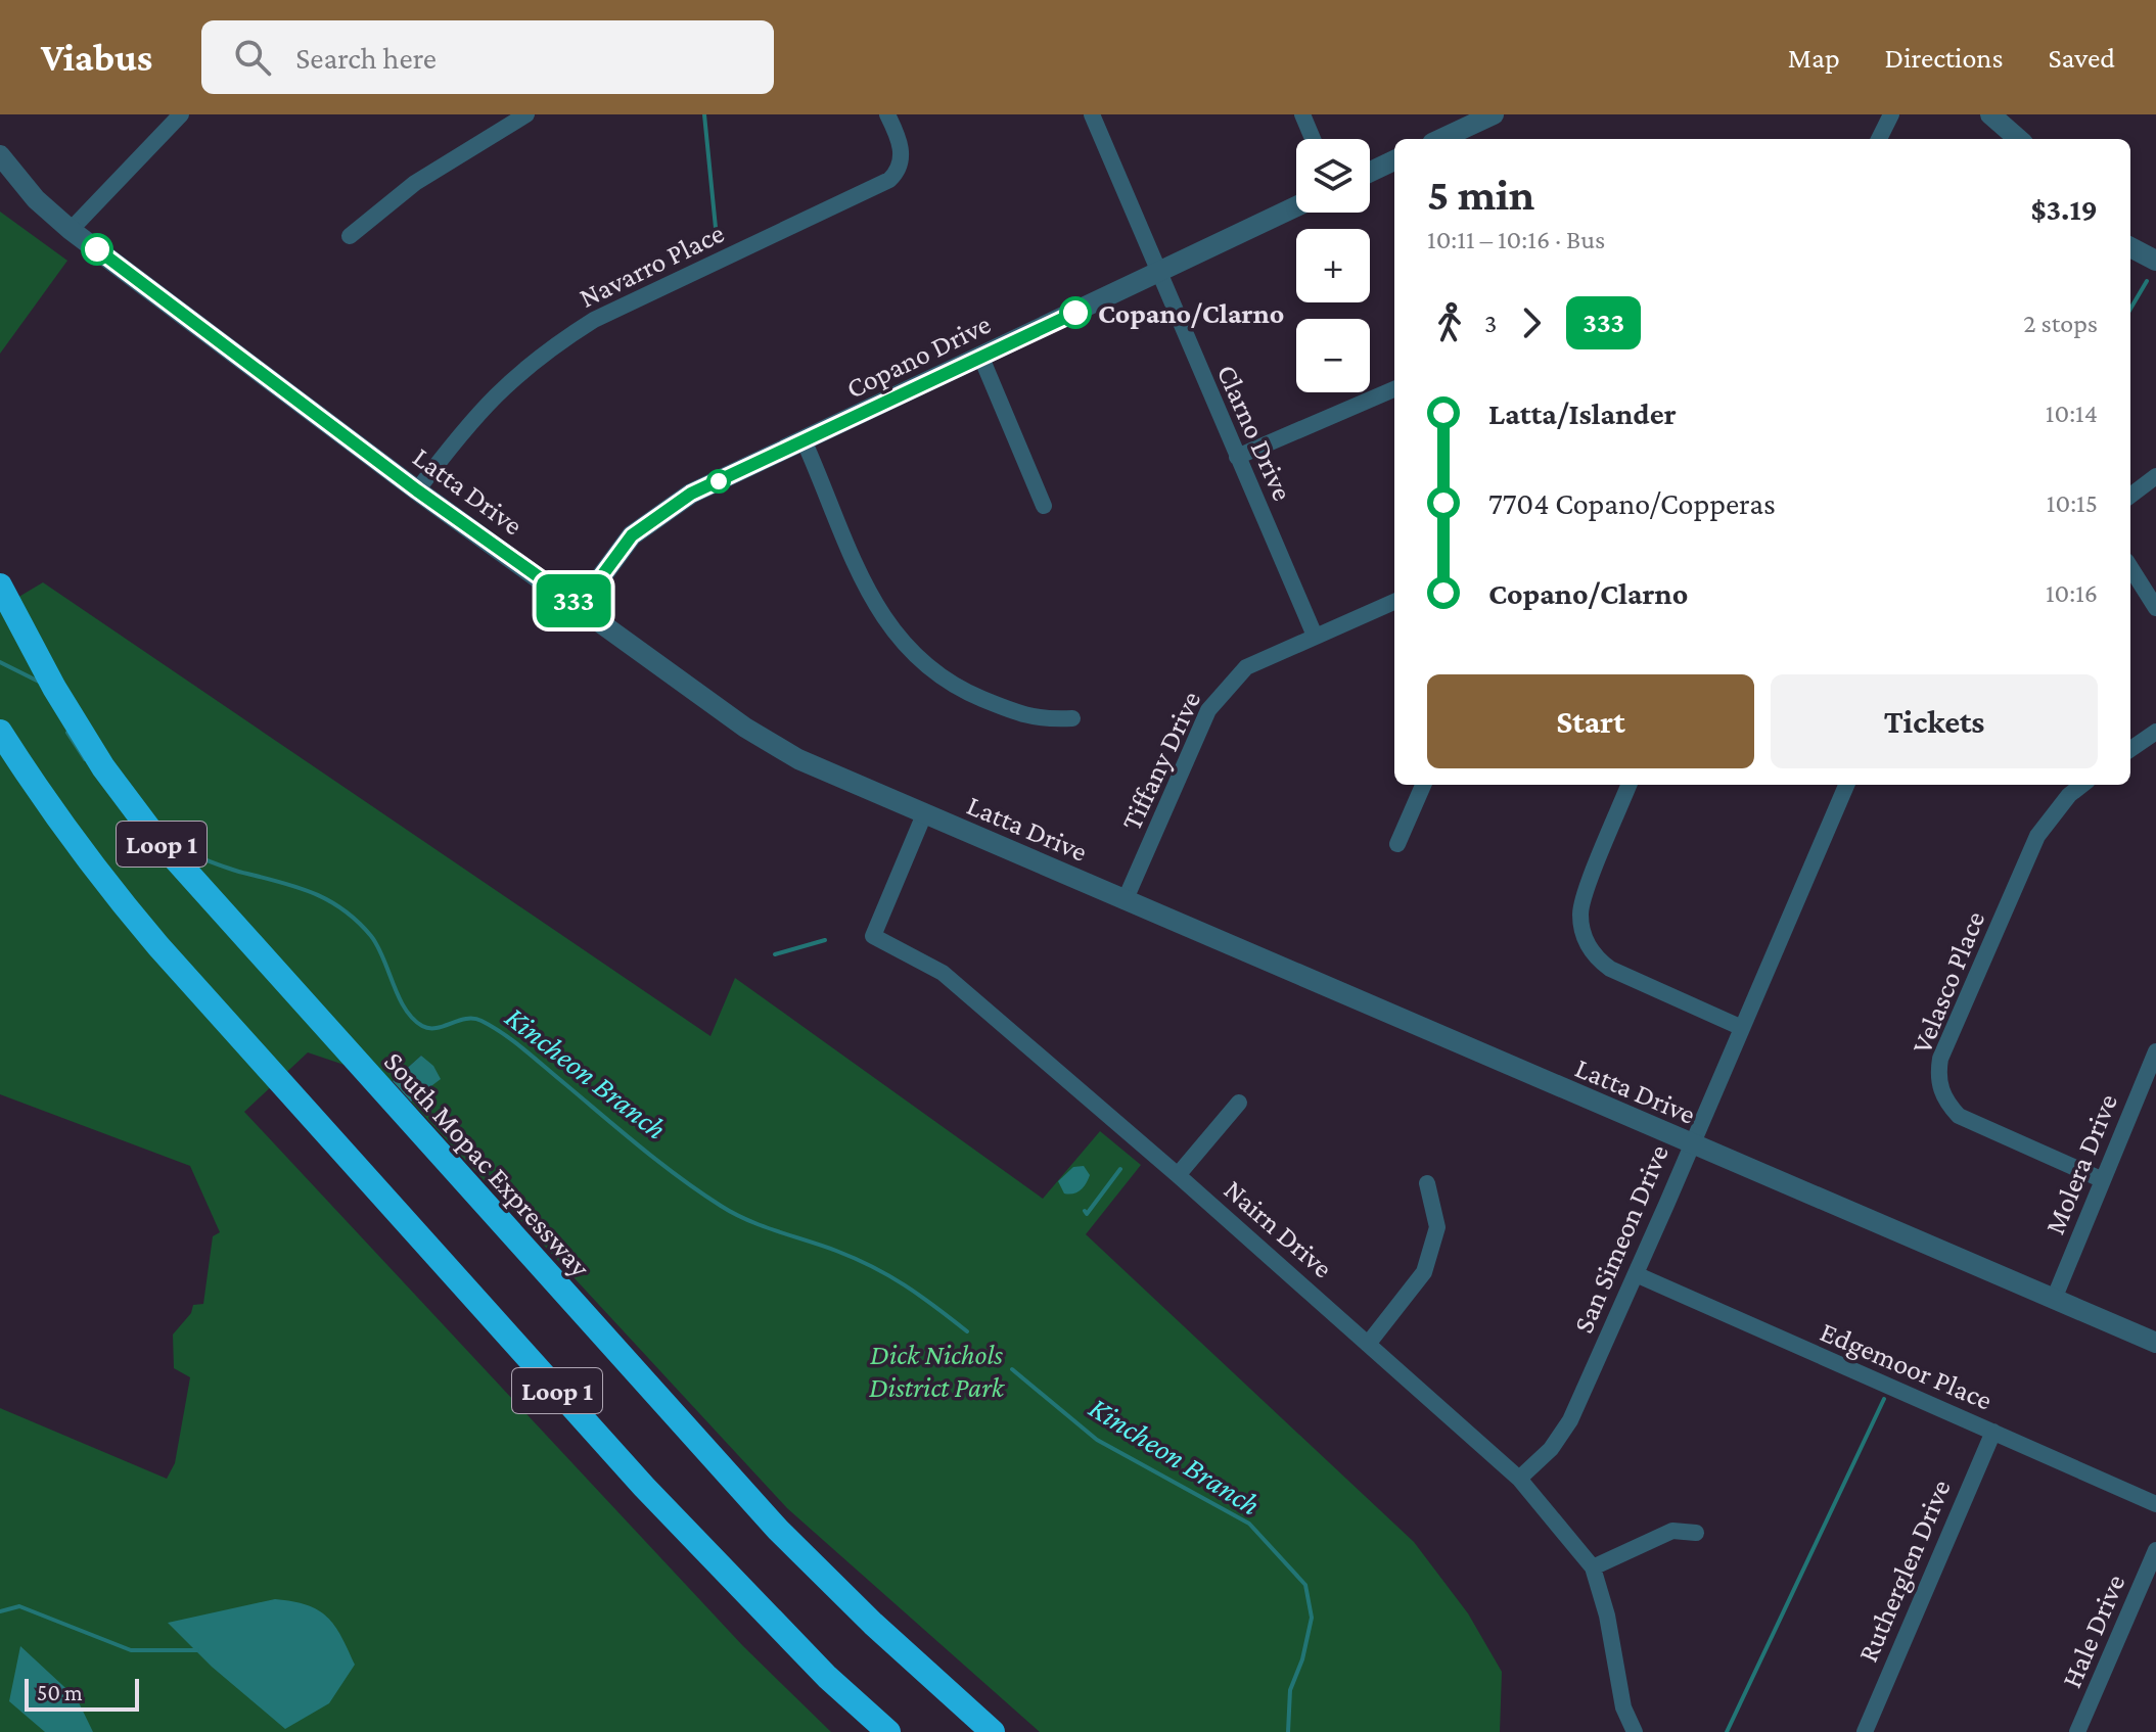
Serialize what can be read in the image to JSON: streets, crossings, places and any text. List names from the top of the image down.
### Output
{
  "streets": {
    "highway": ["Loop 1", "South Mopac Expressway"],
    "street": [
      "Navarro Place",
      "Copano Drive",
      "Clarno Drive",
      "Latta Drive",
      "Tiffany Drive",
      "Velasco Place",
      "Molera Drive",
      "Nairn Drive",
      "San Simeon Drive",
      "Edgemoor Place",
      "Rutherglen Drive",
      "Hale Drive"
    ]
  },
  "crossings": [
    ["Navarro Place", "Latta Drive"],
    ["Copano Drive", "Clarno Drive"],
    ["Copano Drive", "Latta Drive"],
    ["Clarno Drive", "Tiffany Drive"],
    ["Latta Drive", "Tiffany Drive"],
    ["Latta Drive", "Molera Drive"],
    ["Latta Drive", "Nairn Drive"],
    ["Latta Drive", "San Simeon Drive"],
    ["Velasco Place", "Molera Drive"],
    ["Nairn Drive", "San Simeon Drive"],
    ["San Simeon Drive", "Edgemoor Place"],
    ["Edgemoor Place", "Rutherglen Drive"]
  ],
  "water": ["Kincheon Branch"],
  "parks": ["Dick Nichols District Park"],
  "places": ["Copano/Clarno"],
  "lines": ["bus line 333"],
  "scale_bar": "50 m",
  "page": {
    "header": "Viabus",
    "search": "Search here",
    "nav": ["Map", "Directions", "Saved"],
    "on_map": "333",
    "map_buttons": ["+", "−"],
    "heading": ["5 min", "10:11 – 10:16 · Bus", "$3.19"],
    "legs": ["3", "333", "2 stops"],
    "list": [
      {
        "name": "Latta/Islander",
        "value": "10:14"
      },
      {
        "name": "7704 Copano/Copperas",
        "value": "10:15"
      },
      {
        "name": "Copano/Clarno",
        "value": "10:16"
      }
    ],
    "buttons": ["Start", "Tickets"],
    "scale": "50 m"
  }
}
